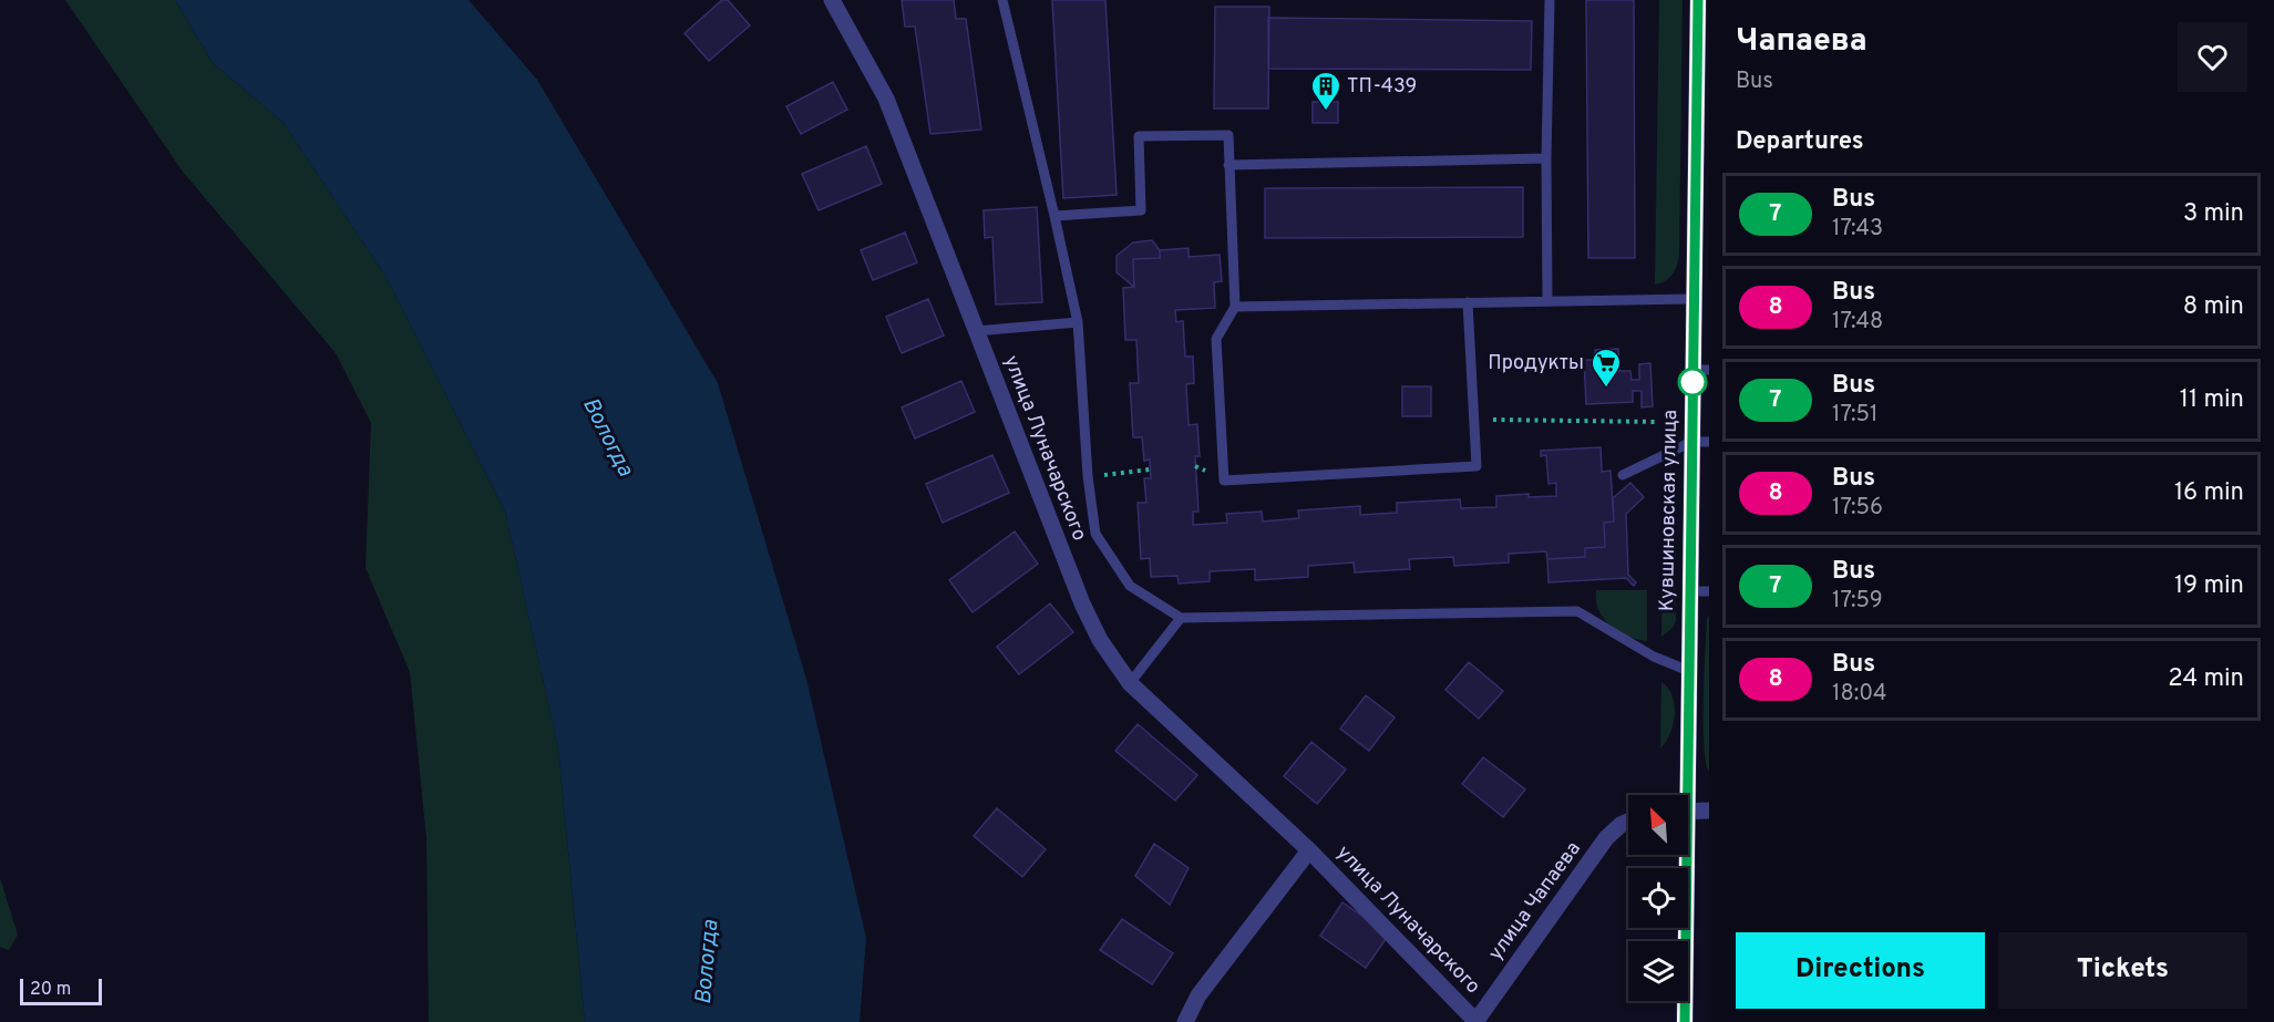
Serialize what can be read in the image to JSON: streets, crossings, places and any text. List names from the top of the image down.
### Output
{
  "streets": {
    "street": ["улица Луначарского", "Кувшиновская улица", "улица Чапаева"]
  },
  "crossings": [
    ["улица Луначарского", "улица Чапаева"]
  ],
  "water": ["Вологда"],
  "places": {
    "building": ["ТП-439"],
    "supermarket": ["Продукты"]
  },
  "lines": ["bus line 7"],
  "scale_bar": "20 m",
  "north": "top left",
  "page": {
    "heading": [
      ["Чапаева", "Bus"],
      "Departures"
    ],
    "list": [
      {
        "mark": "7",
        "name": "Bus",
        "note": "17:43",
        "value": "3 min"
      },
      {
        "mark": "8",
        "name": "Bus",
        "note": "17:48",
        "value": "8 min"
      },
      {
        "mark": "7",
        "name": "Bus",
        "note": "17:51",
        "value": "11 min"
      },
      {
        "mark": "8",
        "name": "Bus",
        "note": "17:56",
        "value": "16 min"
      },
      {
        "mark": "7",
        "name": "Bus",
        "note": "17:59",
        "value": "19 min"
      },
      {
        "mark": "8",
        "name": "Bus",
        "note": "18:04",
        "value": "24 min"
      }
    ],
    "buttons": ["Directions", "Tickets"],
    "scale": "20 m"
  }
}
